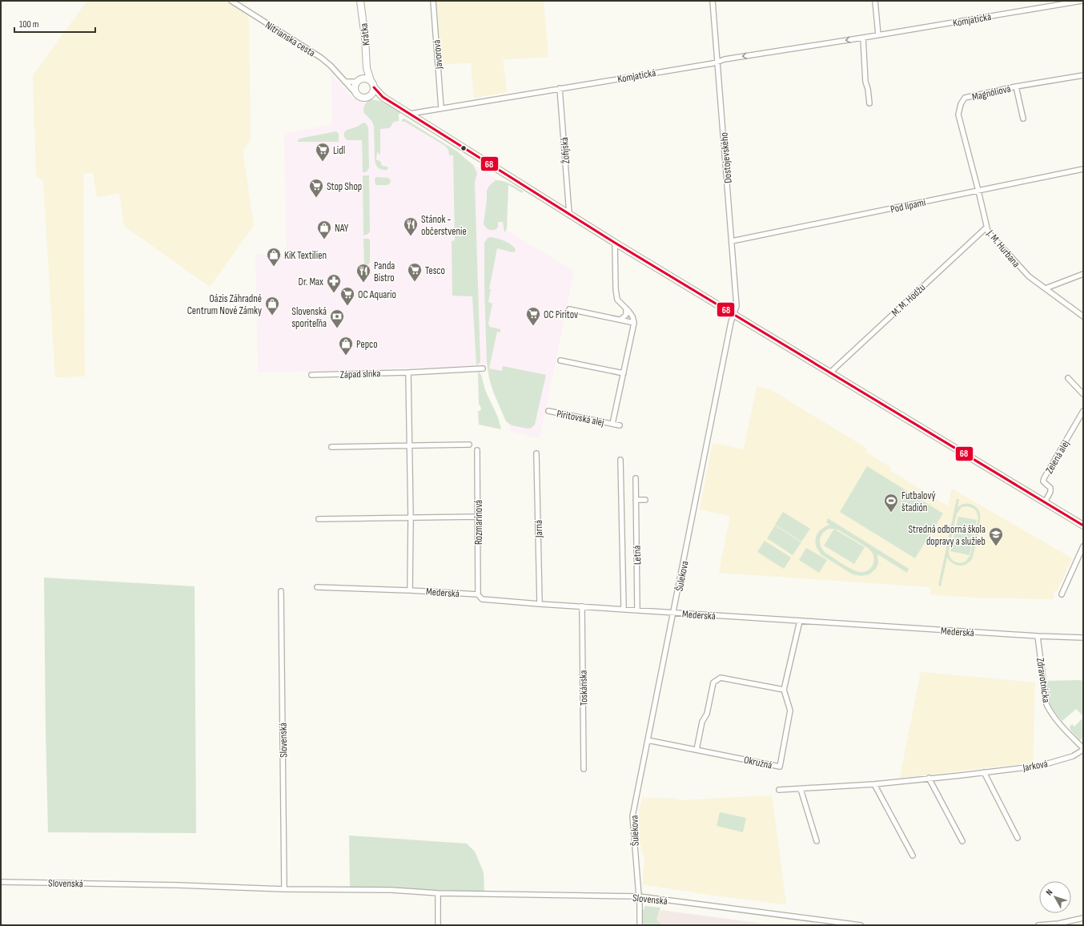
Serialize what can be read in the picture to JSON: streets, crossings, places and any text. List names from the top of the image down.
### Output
{
  "streets": {
    "main road": ["Krátka"],
    "street": [
      "Komjatická",
      "Nitrianska cesta",
      "Javorová",
      "Magnóliová",
      "Žofijská",
      "Dostojevského",
      "Pod lipami",
      "J. M. Hurbana",
      "M. M. Hodžu",
      "Západ slnka",
      "Piritovská alej",
      "Zelená alej",
      "Rozmarínová",
      "Jarná",
      "Letná",
      "Šulekova",
      "Mederská",
      "Zdravotnícka",
      "Toskánska",
      "Slovenská",
      "Okružná",
      "Jarková"
    ]
  },
  "crossings": [
    ["Komjatická", "Javorová"],
    ["Komjatická", "Žofijská"],
    ["Komjatická", "Dostojevského"],
    ["Krátka", "Nitrianska cesta"],
    ["Magnóliová", "J. M. Hurbana"],
    ["Dostojevského", "Pod lipami"],
    ["Dostojevského", "Šulekova"],
    ["Pod lipami", "J. M. Hurbana"],
    ["J. M. Hurbana", "M. M. Hodžu"],
    ["Rozmarínová", "Mederská"],
    ["Jarná", "Mederská"],
    ["Letná", "Mederská"],
    ["Šulekova", "Mederská"],
    ["Šulekova", "Slovenská"],
    ["Šulekova", "Okružná"],
    ["Mederská", "Zdravotnícka"],
    ["Mederská", "Toskánska"],
    ["Zdravotnícka", "Jarková"]
  ],
  "places": {
    "supermarket": [
      "Lidl",
      "Stop Shop",
      "Tesco",
      "OC Aquario",
      "OC Piritov"
    ],
    "restaurant": ["Stánok - občerstvenie", "Panda Bistro"],
    "shop": [
      "NAY",
      "KiK Textilien",
      "Oázis Záhradné Centrum Nové Zámky",
      "Pepco"
    ],
    "pharmacy": ["Dr. Max"],
    "bank": ["Slovenská sporiteľňa"],
    "sports": ["Futbalový štadión"],
    "school or university": ["Stredná odborná škola dopravy a služieb"]
  },
  "lines": ["transit line 68"],
  "scale_bar": "100 m",
  "north": "top left"
}
